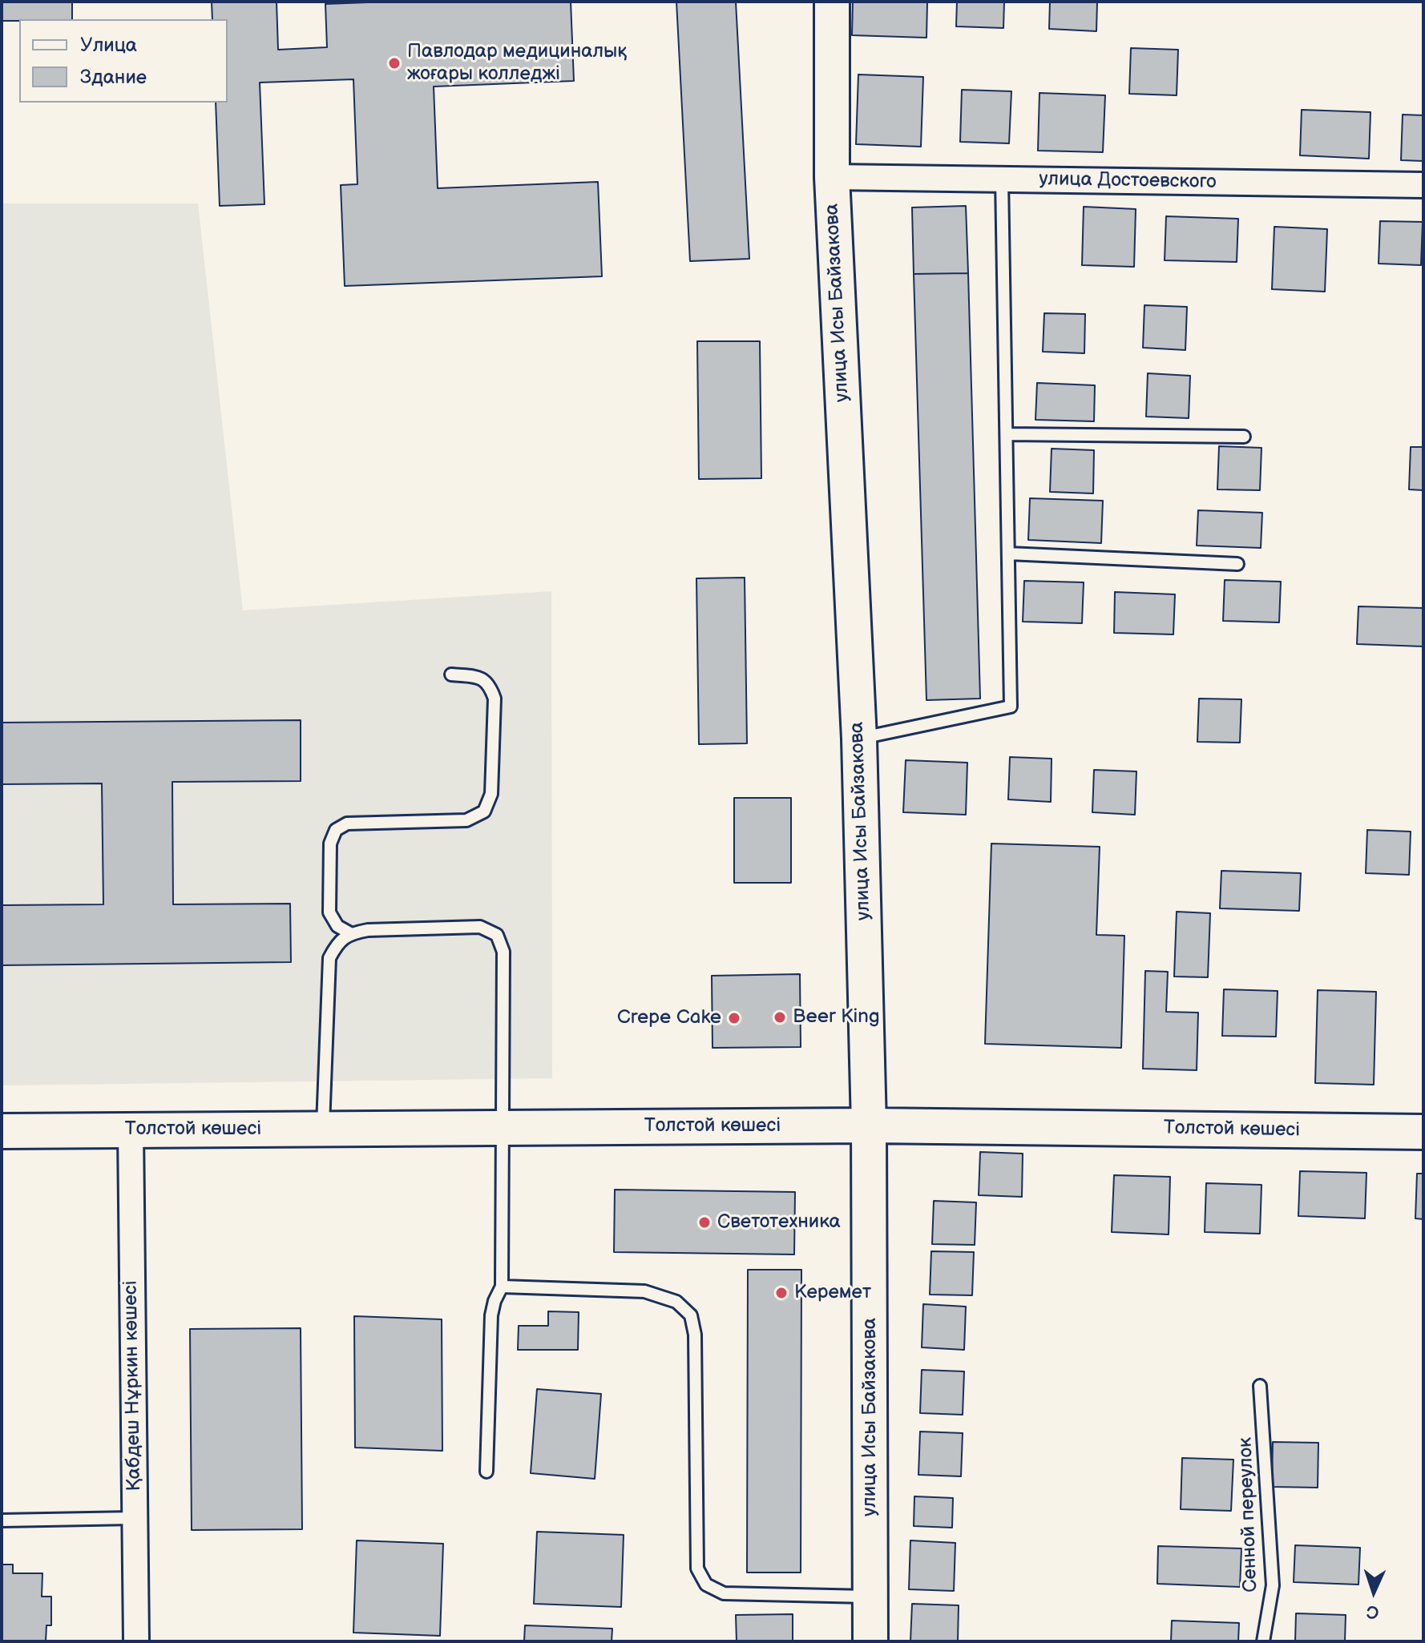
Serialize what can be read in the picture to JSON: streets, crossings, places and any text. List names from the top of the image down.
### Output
{
  "streets": {
    "street": [
      "улица Достоевского",
      "улица Исы Байзакова",
      "Толстой көшесі",
      "Қабдеш Нұркин көшесі"
    ],
    "lane": ["Сенной переулок"]
  },
  "crossings": [
    ["улица Достоевского", "улица Исы Байзакова"],
    ["улица Исы Байзакова", "Толстой көшесі"],
    ["Толстой көшесі", "Қабдеш Нұркин көшесі"]
  ],
  "places": [
    "Павлодар медициналық жоғары колледжі",
    "Beer King",
    "Crepe Cake",
    "Светотехника",
    "Керемет"
  ],
  "legend": ["Улица", "Здание"],
  "north": "bottom"
}
